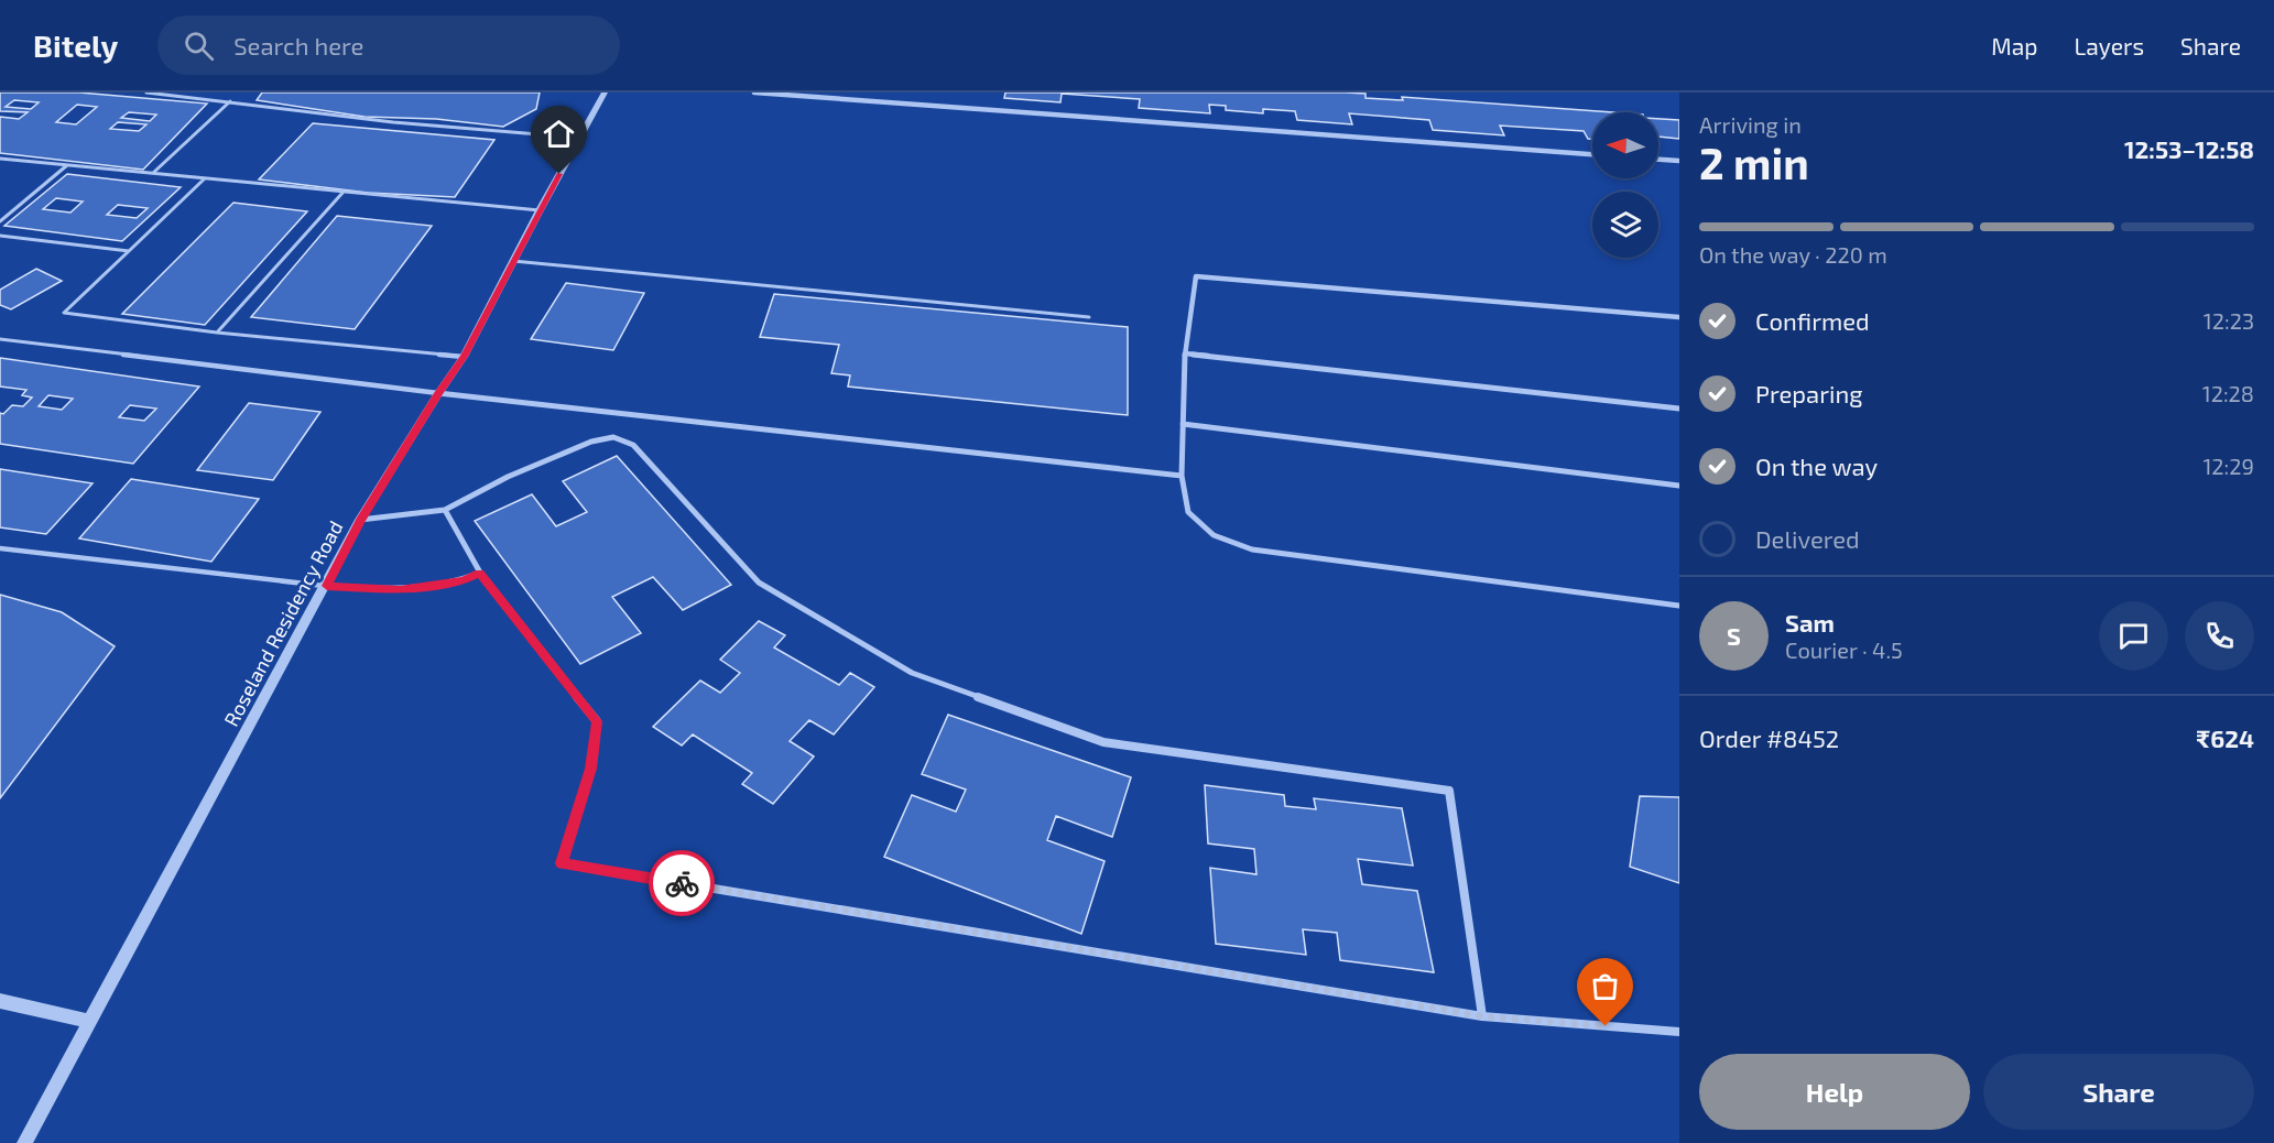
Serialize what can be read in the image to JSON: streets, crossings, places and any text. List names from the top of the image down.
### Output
{
  "streets": {
    "street": ["Roseland Residency Road"]
  },
  "north": "left",
  "page": {
    "header": "Bitely",
    "search": "Search here",
    "nav": ["Map", "Layers", "Share"],
    "heading": ["2 min", "Arriving in", "12:53–12:58"],
    "panel": [
      "Sam",
      "Courier · 4.5",
      "Order #8452",
      "₹624"
    ],
    "bar": "On the way · 220 m",
    "list": [
      ["Confirmed", "12:23"],
      ["Preparing", "12:28"],
      ["On the way", "12:29"],
      "Delivered"
    ],
    "round": "S",
    "buttons": ["Help", "Share"]
  }
}
